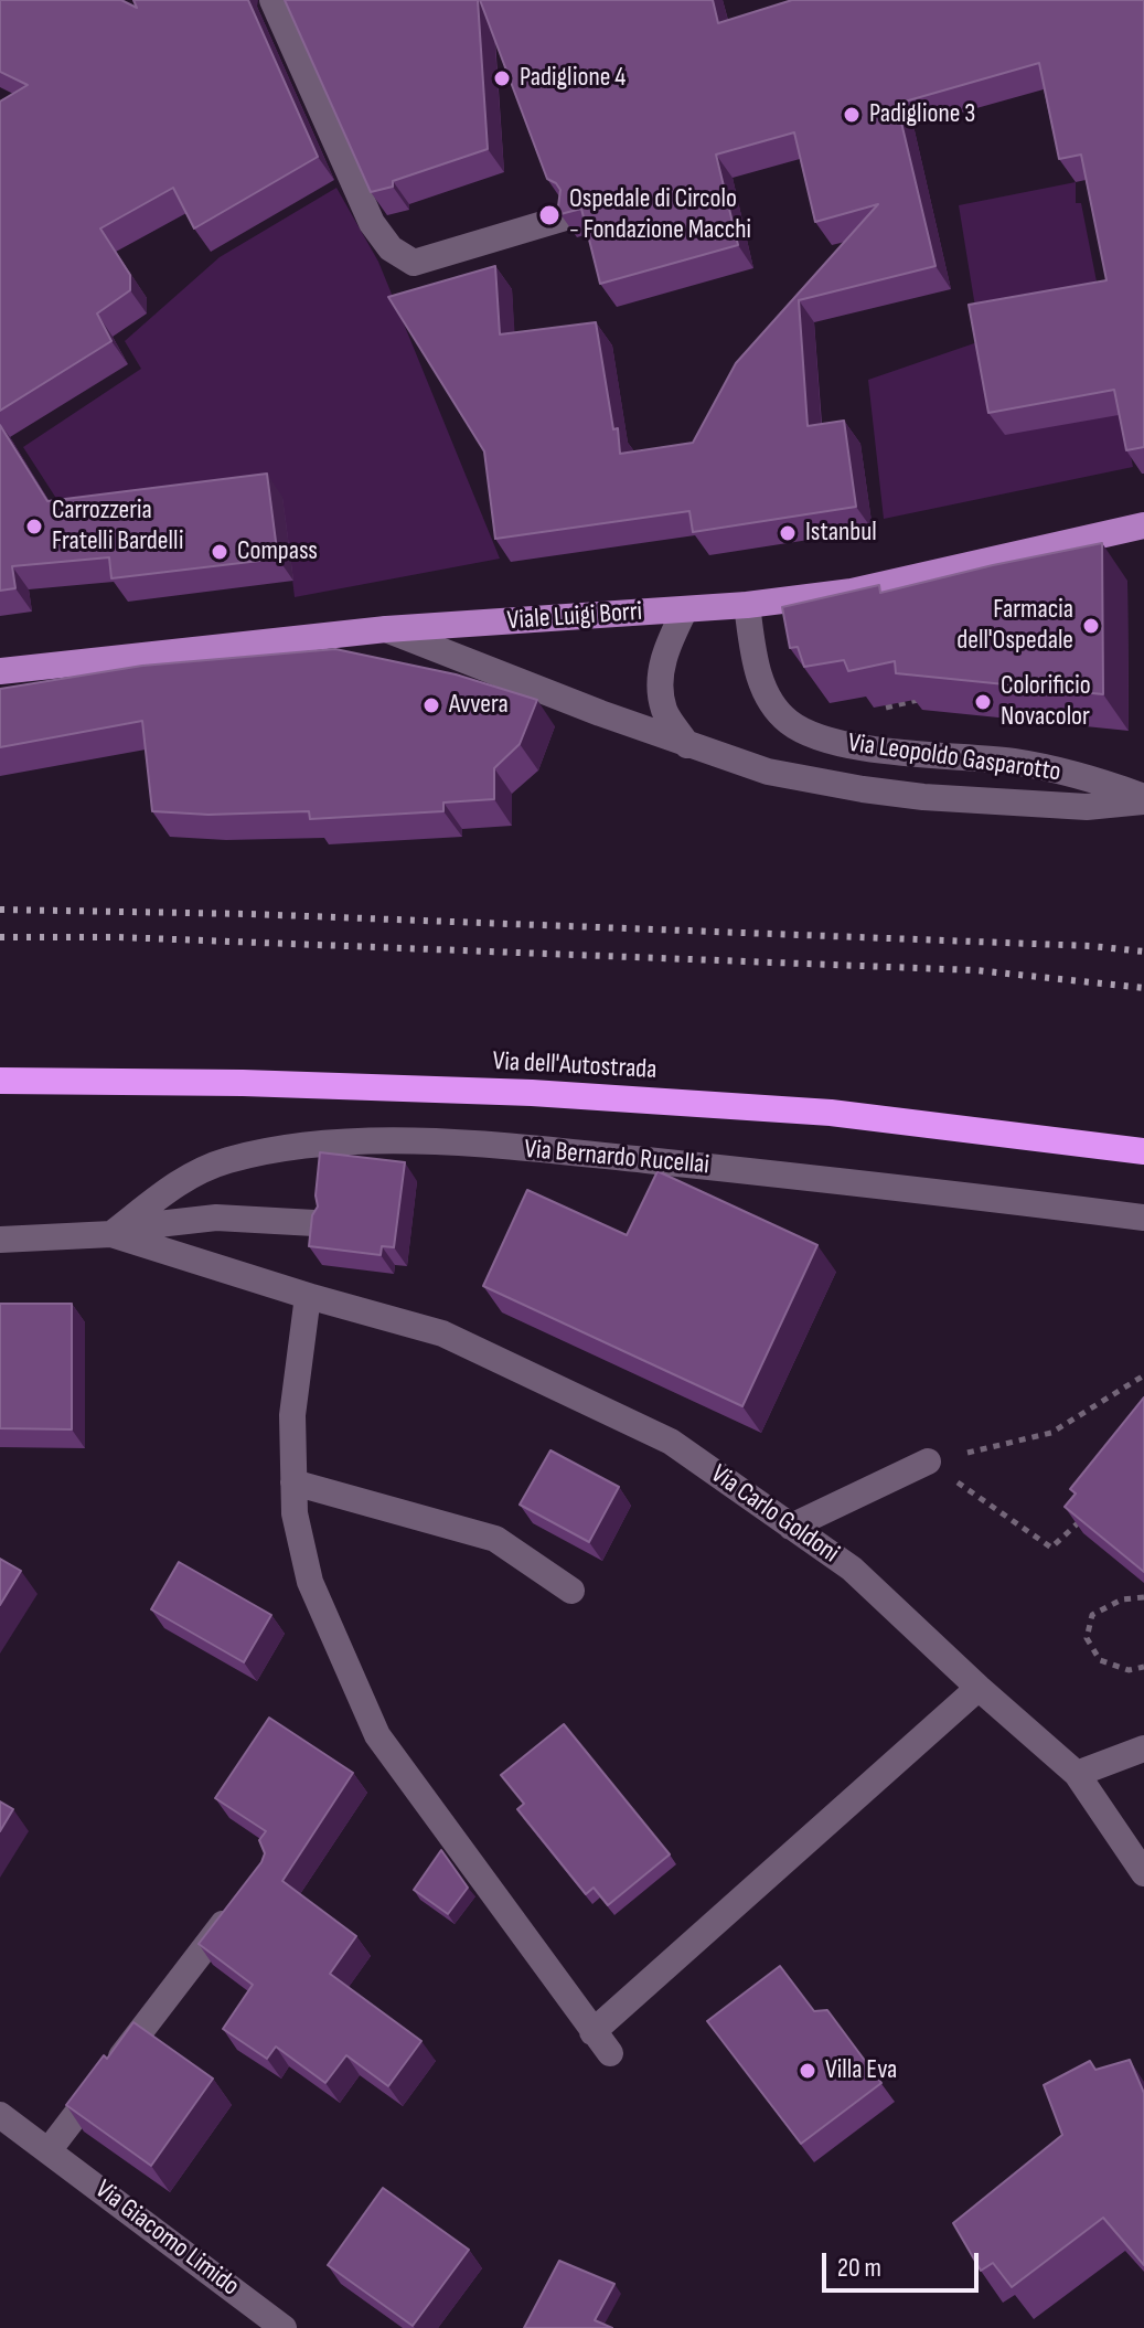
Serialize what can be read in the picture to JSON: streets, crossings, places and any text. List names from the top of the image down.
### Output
{
  "streets": {
    "highway": ["Via dell'Autostrada"],
    "main road": ["Viale Luigi Borri"],
    "street": [
      "Via Leopoldo Gasparotto",
      "Via Bernardo Rucellai",
      "Via Carlo Goldoni",
      "Via Giacomo Limido"
    ]
  },
  "crossings": [
    ["Viale Luigi Borri", "Via Leopoldo Gasparotto"],
    ["Via Bernardo Rucellai", "Via Carlo Goldoni"]
  ],
  "places": [
    "Padiglione 4",
    "Padiglione 3",
    "Ospedale di Circolo - Fondazione Macchi",
    "Carrozzeria Fratelli Bardelli",
    "Istanbul",
    "Compass",
    "Farmacia dell'Ospedale",
    "Colorificio Novacolor",
    "Avvera",
    "Villa Eva"
  ],
  "scale_bar": "20 m"
}
